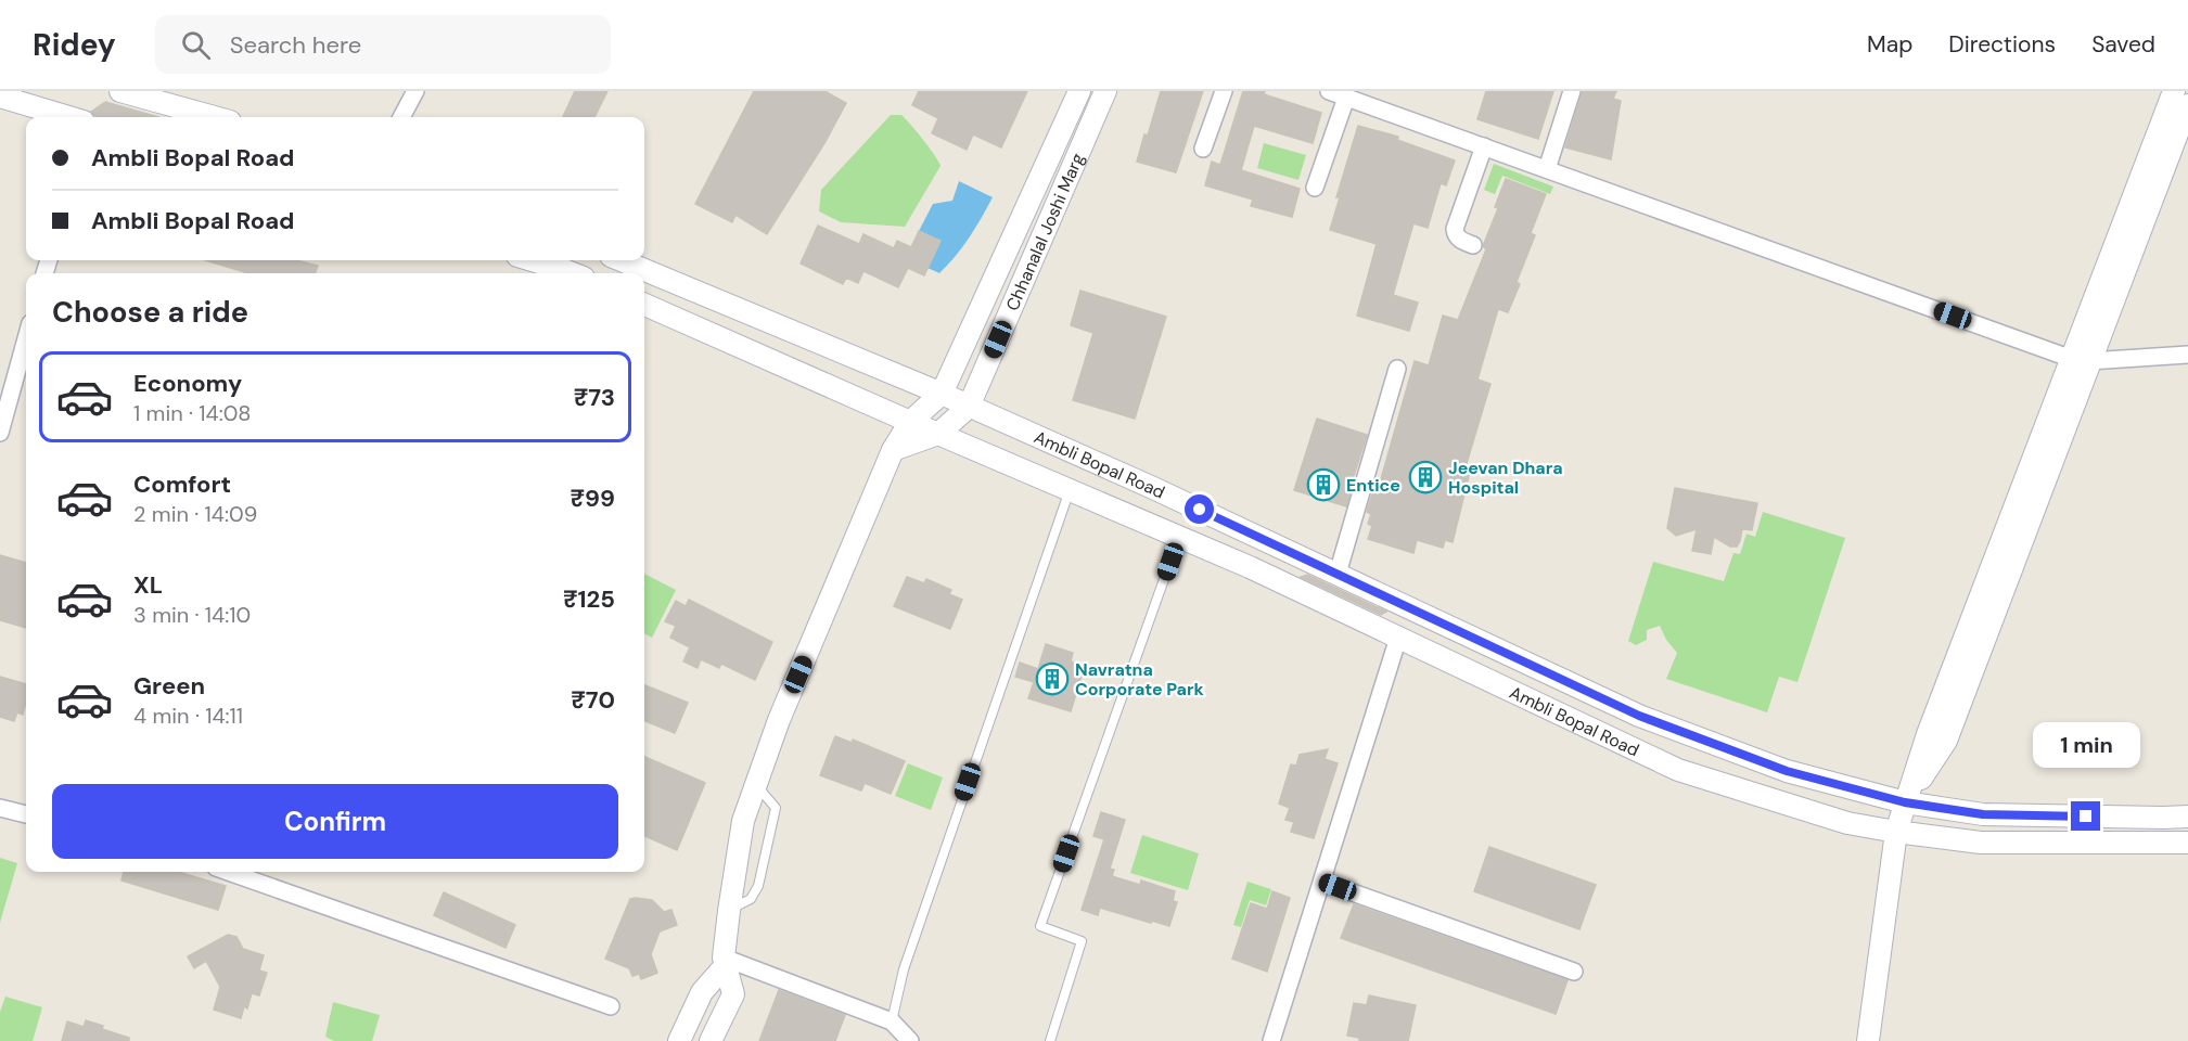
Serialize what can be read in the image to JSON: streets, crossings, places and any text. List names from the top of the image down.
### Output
{
  "streets": {
    "street": ["Chhanalal Joshi Marg", "Ambli Bopal Road"]
  },
  "crossings": [
    ["Chhanalal Joshi Marg", "Ambli Bopal Road"]
  ],
  "places": {
    "building": ["Jeevan Dhara Hospital", "Entice", "Navratna Corporate Park"]
  },
  "page": {
    "header": "Ridey",
    "search": "Search here",
    "nav": ["Map", "Directions", "Saved"],
    "banner": ["Ambli Bopal Road", "Ambli Bopal Road"],
    "heading": "Choose a ride",
    "list": [
      {
        "name": "Economy",
        "note": "1 min · 14:08",
        "value": "₹73"
      },
      {
        "name": "Comfort",
        "note": "2 min · 14:09",
        "value": "₹99"
      },
      {
        "name": "XL",
        "note": "3 min · 14:10",
        "value": "₹125"
      },
      {
        "name": "Green",
        "note": "4 min · 14:11",
        "value": "₹70"
      }
    ],
    "bubble": "1 min",
    "buttons": "Confirm"
  }
}
